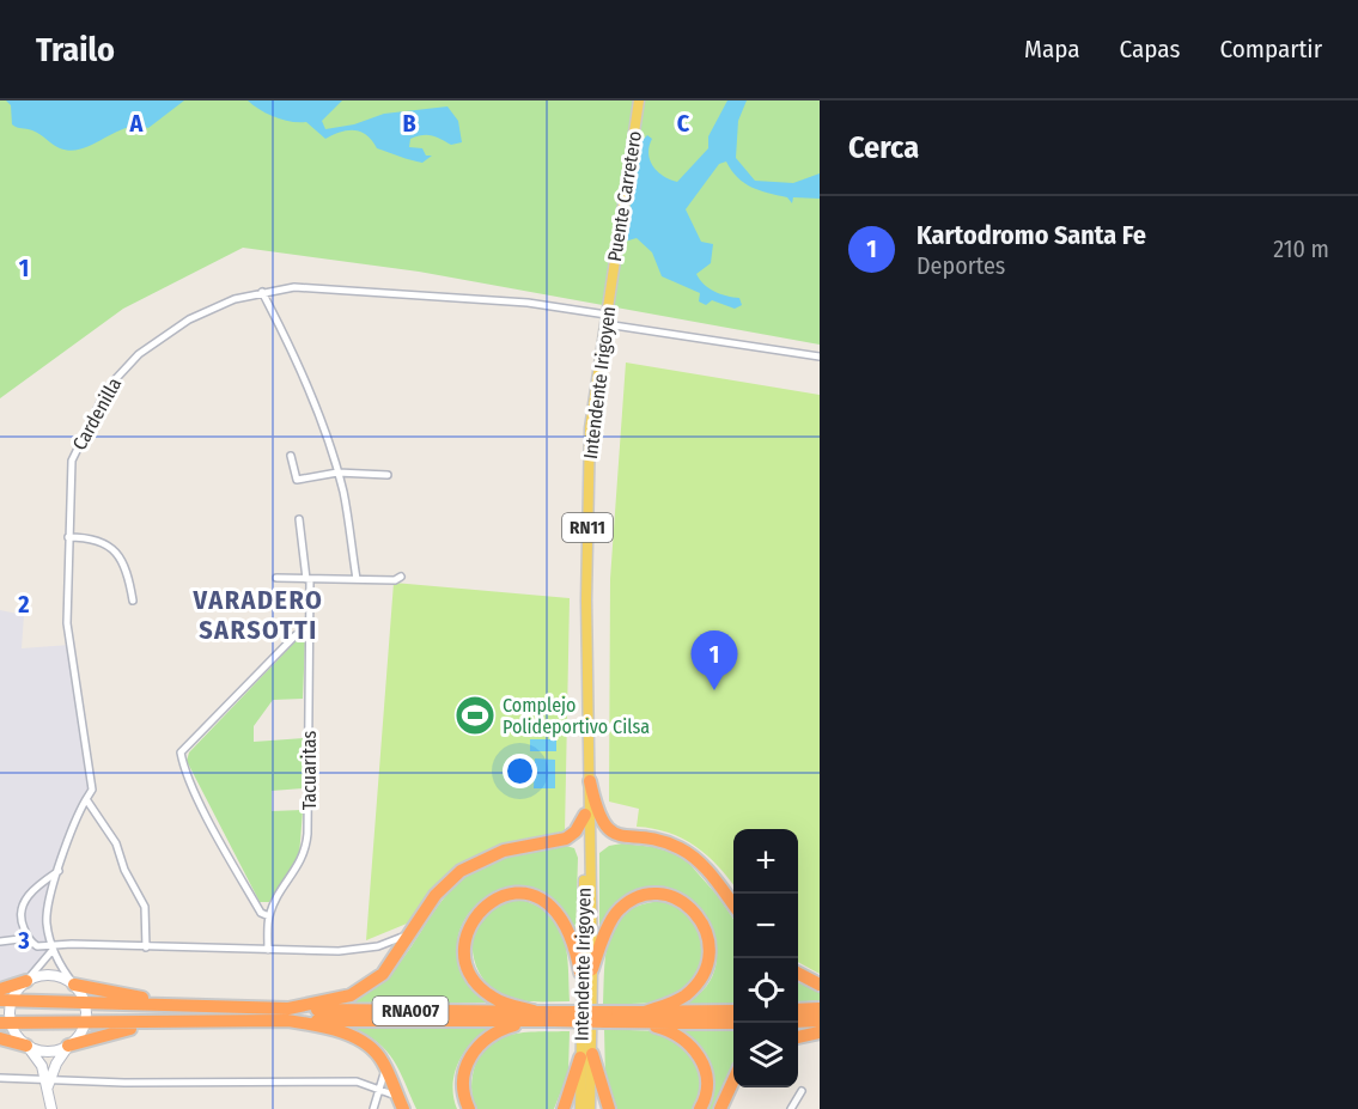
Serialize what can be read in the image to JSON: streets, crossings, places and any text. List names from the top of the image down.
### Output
{
  "streets": {
    "highway": ["RNA007"],
    "main road": ["Puente Carretero", "Intendente Irigoyen", "RN11"],
    "street": ["Cardenilla", "Tacuaritas"]
  },
  "crossings": [
    ["Puente Carretero", "Intendente Irigoyen"],
    ["Intendente Irigoyen", "Cardenilla"]
  ],
  "districts": ["VARADERO SARSOTTI"],
  "places": {
    "sports": ["Complejo Polideportivo Cilsa"]
  },
  "page": {
    "header": "Trailo",
    "nav": ["Mapa", "Capas", "Compartir"],
    "heading": "Cerca",
    "list": [
      {
        "mark": "1",
        "name": "Kartodromo Santa Fe",
        "note": "Deportes",
        "value": "210 m"
      }
    ],
    "pins": "1",
    "map_buttons": ["+", "−"]
  },
  "grid": {
    "columns": ["A", "B", "C"],
    "rows": ["1", "2", "3"]
  }
}
